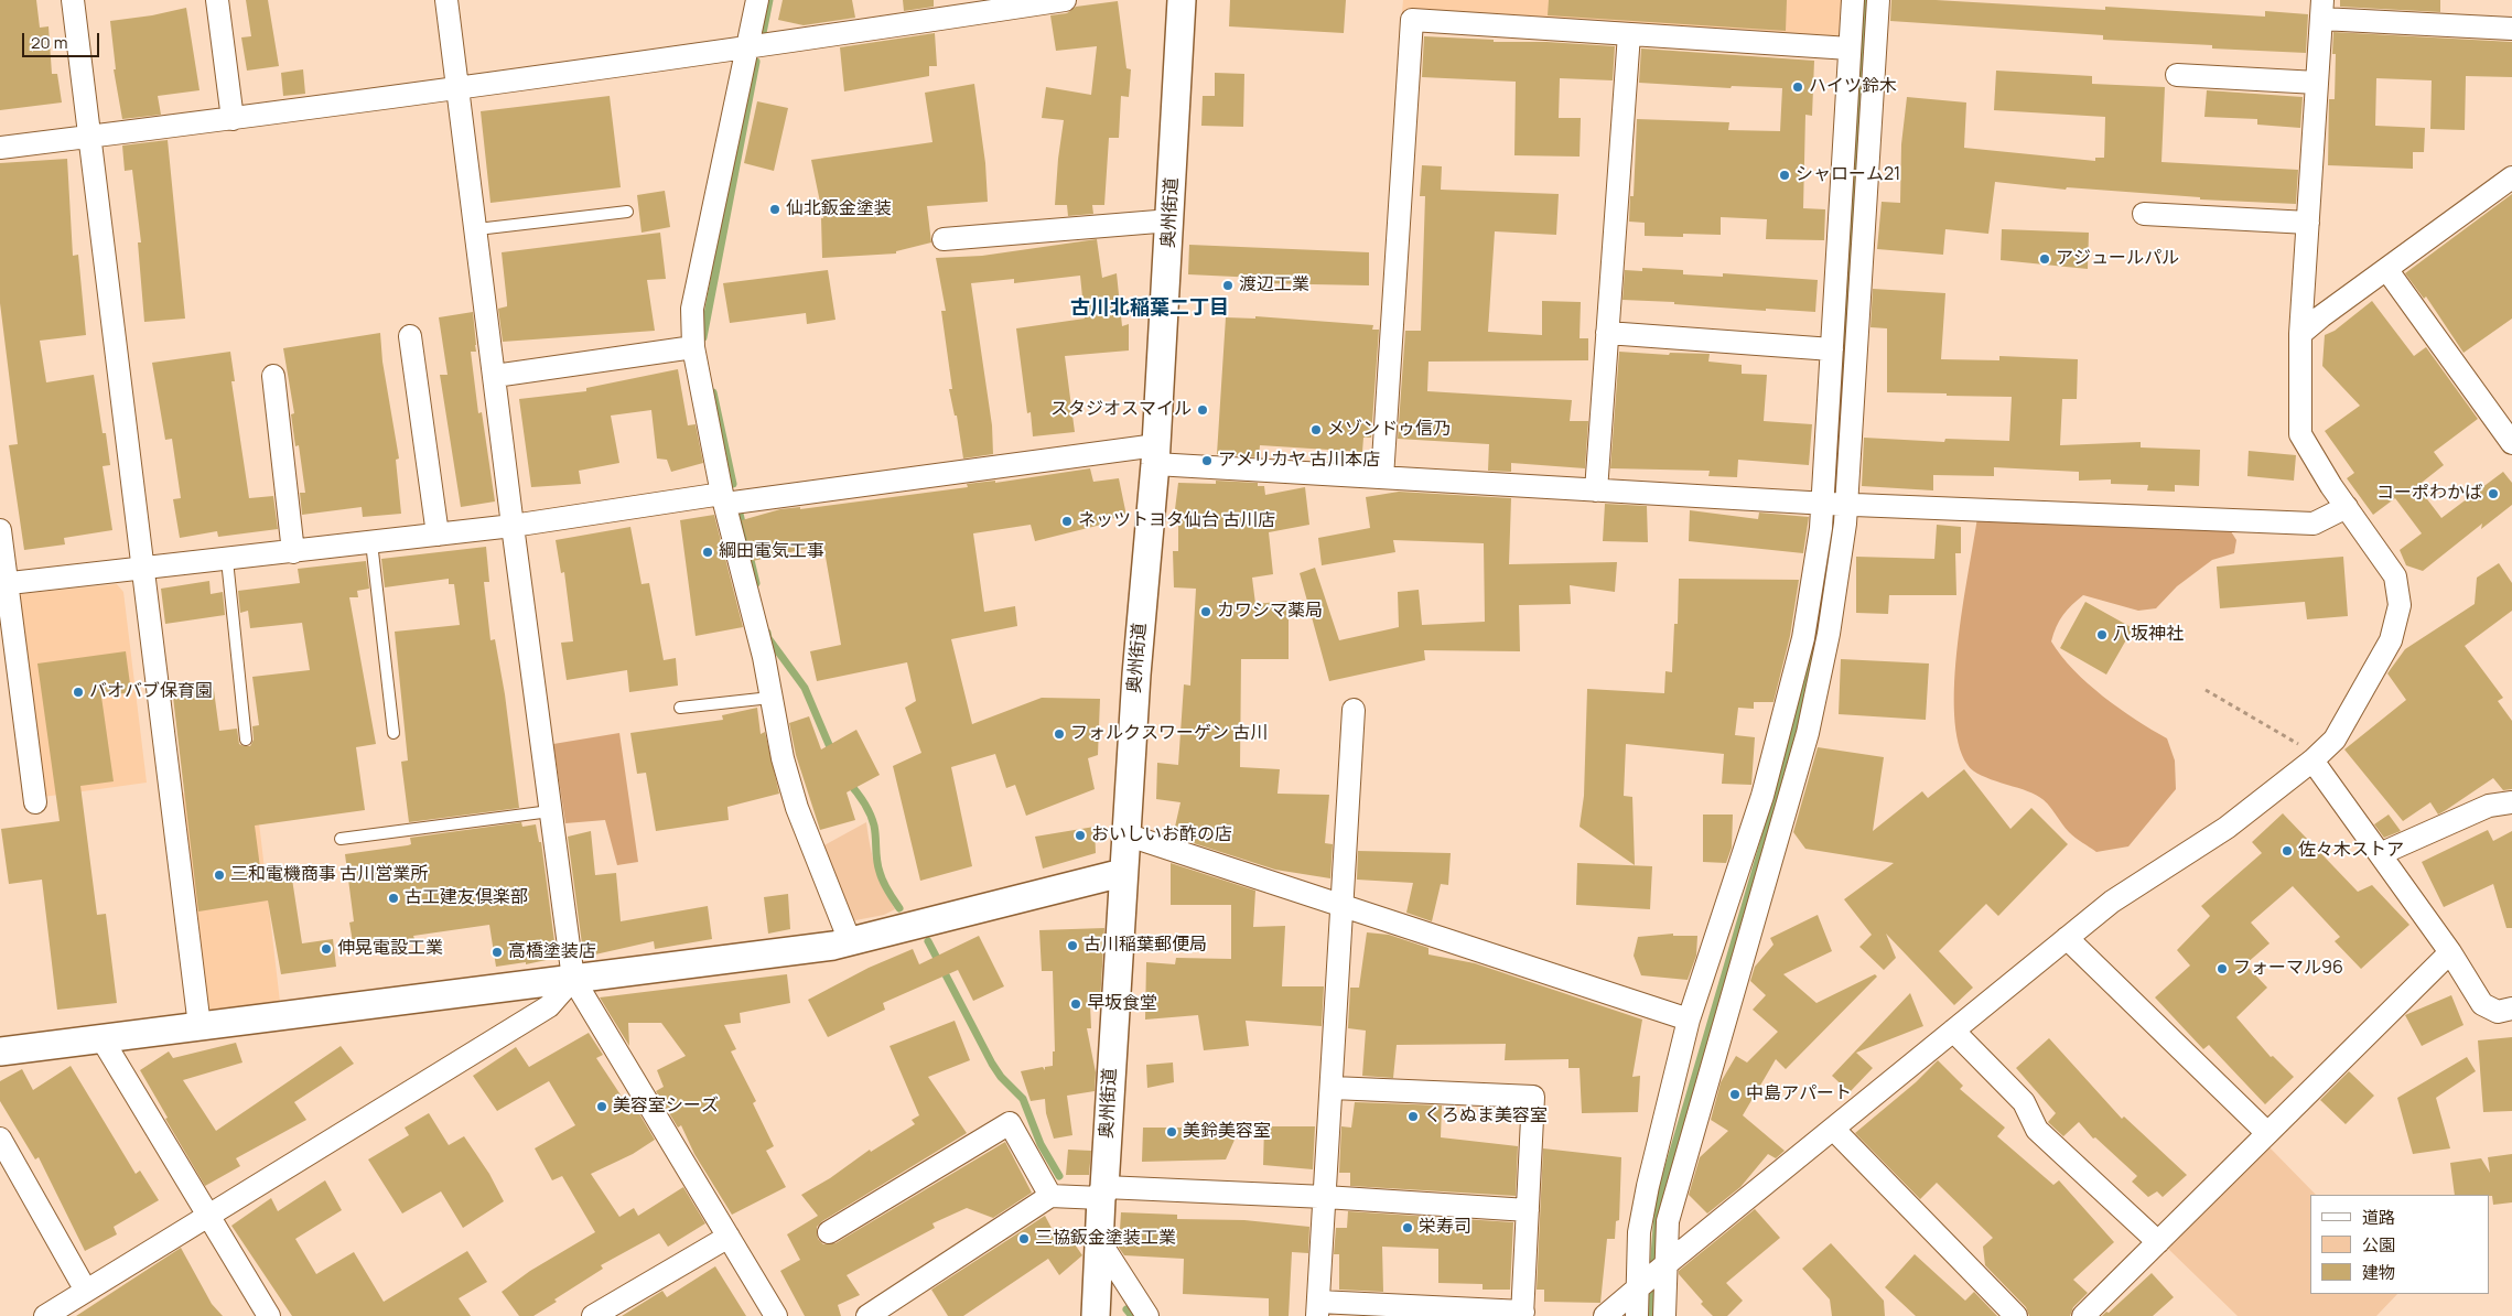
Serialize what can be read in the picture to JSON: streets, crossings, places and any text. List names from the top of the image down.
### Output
{
  "streets": {
    "street": ["奥州街道"]
  },
  "districts": ["古川北稲葉二丁目"],
  "places": [
    "ハイツ鈴木",
    "シャローム21",
    "仙北鈑金塗装",
    "アジュールパル",
    "渡辺工業",
    "スタジオスマイル",
    "メゾンドゥ信乃",
    "アメリカヤ 古川本店",
    "コーポわかば",
    "ネッツトヨタ仙台 古川店",
    "綱田電気工事",
    "カワシマ薬局",
    "八坂神社",
    "バオバブ保育園",
    "フォルクスワーゲン 古川",
    "おいしいお酢の店",
    "佐々木ストア",
    "三和電機商事 古川営業所",
    "古工建友倶楽部",
    "古川稲葉郵便局",
    "伸晃電設工業",
    "高橋塗装店",
    "フォーマル96",
    "早坂食堂",
    "中島アパート",
    "美容室シーズ",
    "くろぬま美容室",
    "美鈴美容室",
    "栄寿司",
    "三協鈑金塗装工業"
  ],
  "legend": ["道路", "公園", "建物"],
  "scale_bar": "20 m"
}
